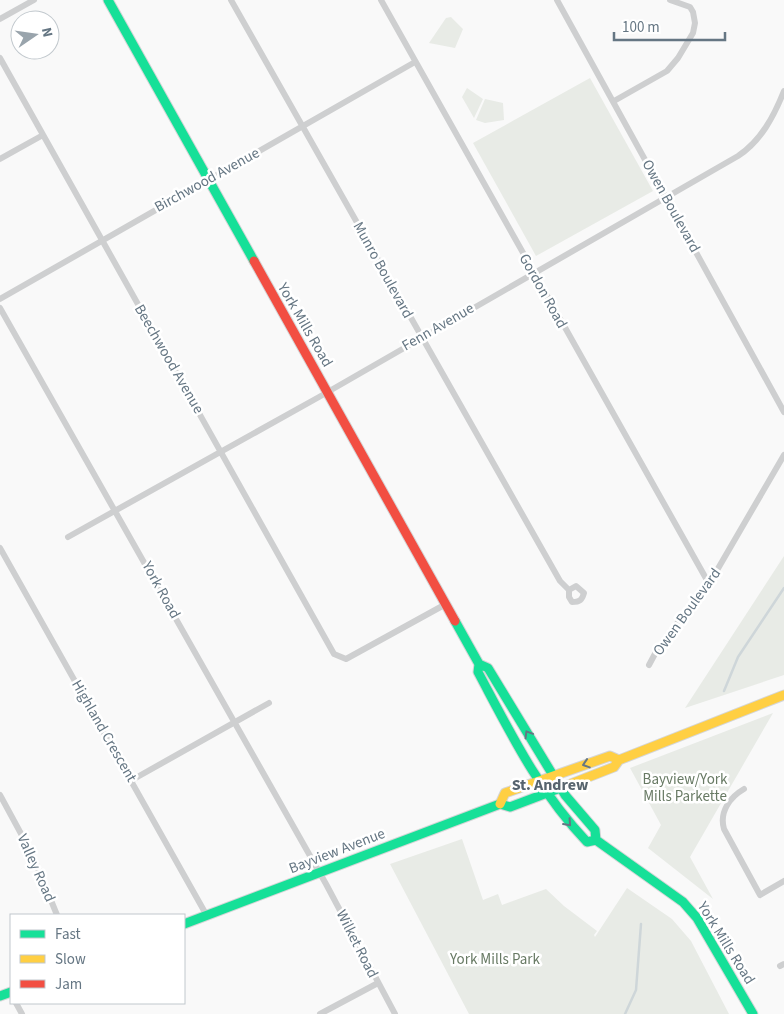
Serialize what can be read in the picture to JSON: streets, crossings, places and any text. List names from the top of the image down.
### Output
{
  "streets": {
    "main road": ["York Mills Road", "Bayview Avenue"],
    "street": [
      "Birchwood Avenue",
      "Owen Boulevard",
      "Munro Boulevard",
      "Gordon Road",
      "Fenn Avenue",
      "Beechwood Avenue",
      "York Road",
      "Highland Crescent",
      "Valley Road",
      "Wilket Road"
    ]
  },
  "crossings": [
    ["Birchwood Avenue", "Munro Boulevard"],
    ["Birchwood Avenue", "Gordon Road"],
    ["Birchwood Avenue", "York Mills Road"],
    ["Birchwood Avenue", "Beechwood Avenue"],
    ["Owen Boulevard", "Gordon Road"],
    ["Owen Boulevard", "Fenn Avenue"],
    ["Munro Boulevard", "Fenn Avenue"],
    ["Gordon Road", "Fenn Avenue"],
    ["York Mills Road", "Fenn Avenue"],
    ["York Mills Road", "Beechwood Avenue"],
    ["York Mills Road", "Bayview Avenue"],
    ["Fenn Avenue", "Beechwood Avenue"],
    ["Fenn Avenue", "York Road"],
    ["York Road", "Bayview Avenue"],
    ["York Road", "Wilket Road"],
    ["Highland Crescent", "Bayview Avenue"],
    ["Bayview Avenue", "Wilket Road"]
  ],
  "districts": ["St. Andrew"],
  "parks": ["Bayview/York Mills Parkette", "York Mills Park"],
  "legend": ["Fast", "Slow", "Jam"],
  "scale_bar": "100 m",
  "north": "right"
}
